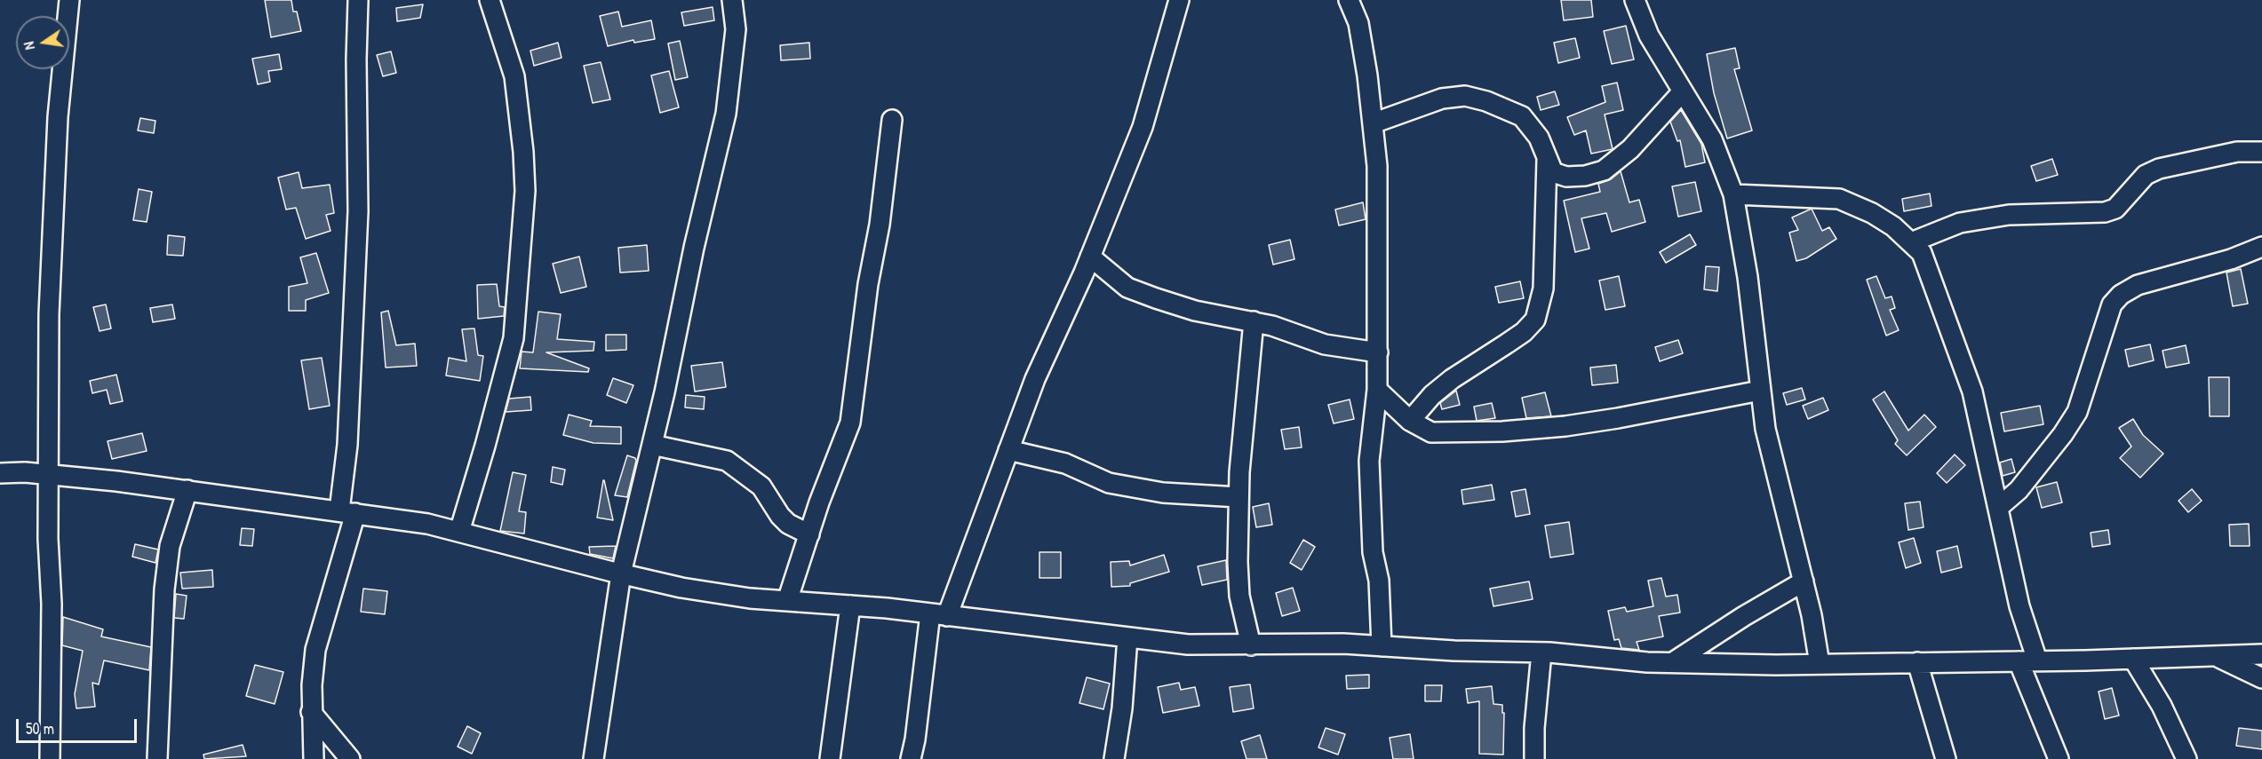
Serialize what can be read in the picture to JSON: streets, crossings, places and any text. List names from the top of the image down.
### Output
{
  "scale_bar": "50 m",
  "north": "left"
}
